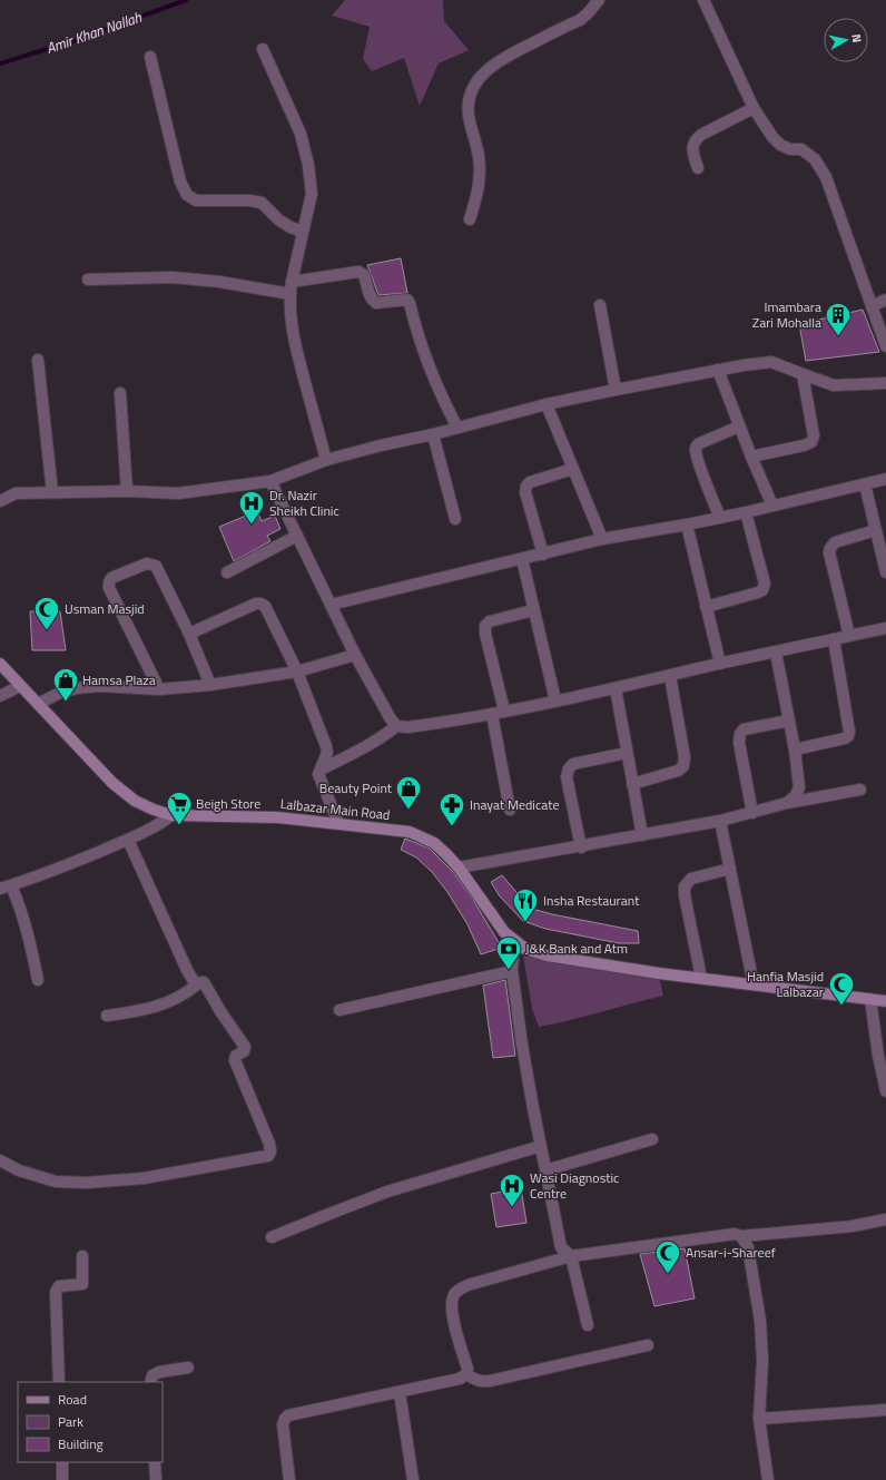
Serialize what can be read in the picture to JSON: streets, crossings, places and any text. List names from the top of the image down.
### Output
{
  "streets": {
    "main road": ["Lalbazar Main Road"]
  },
  "water": ["Amir Khan Nallah"],
  "places": {
    "building": ["Imambara Zari Mohalla"],
    "hospital": ["Dr. Nazir Sheikh Clinic", "Wasi Diagnostic Centre"],
    "mosque": ["Usman Masjid", "Hanfia Masjid Lalbazar", "Ansar-i-Shareef"],
    "shop": ["Hamsa Plaza", "Beauty Point"],
    "supermarket": ["Beigh Store"],
    "pharmacy": ["Inayat Medicate"],
    "restaurant": ["Insha Restaurant"],
    "bank": ["J&K Bank and Atm"]
  },
  "legend": ["Road", "Park", "Building"],
  "north": "right"
}
